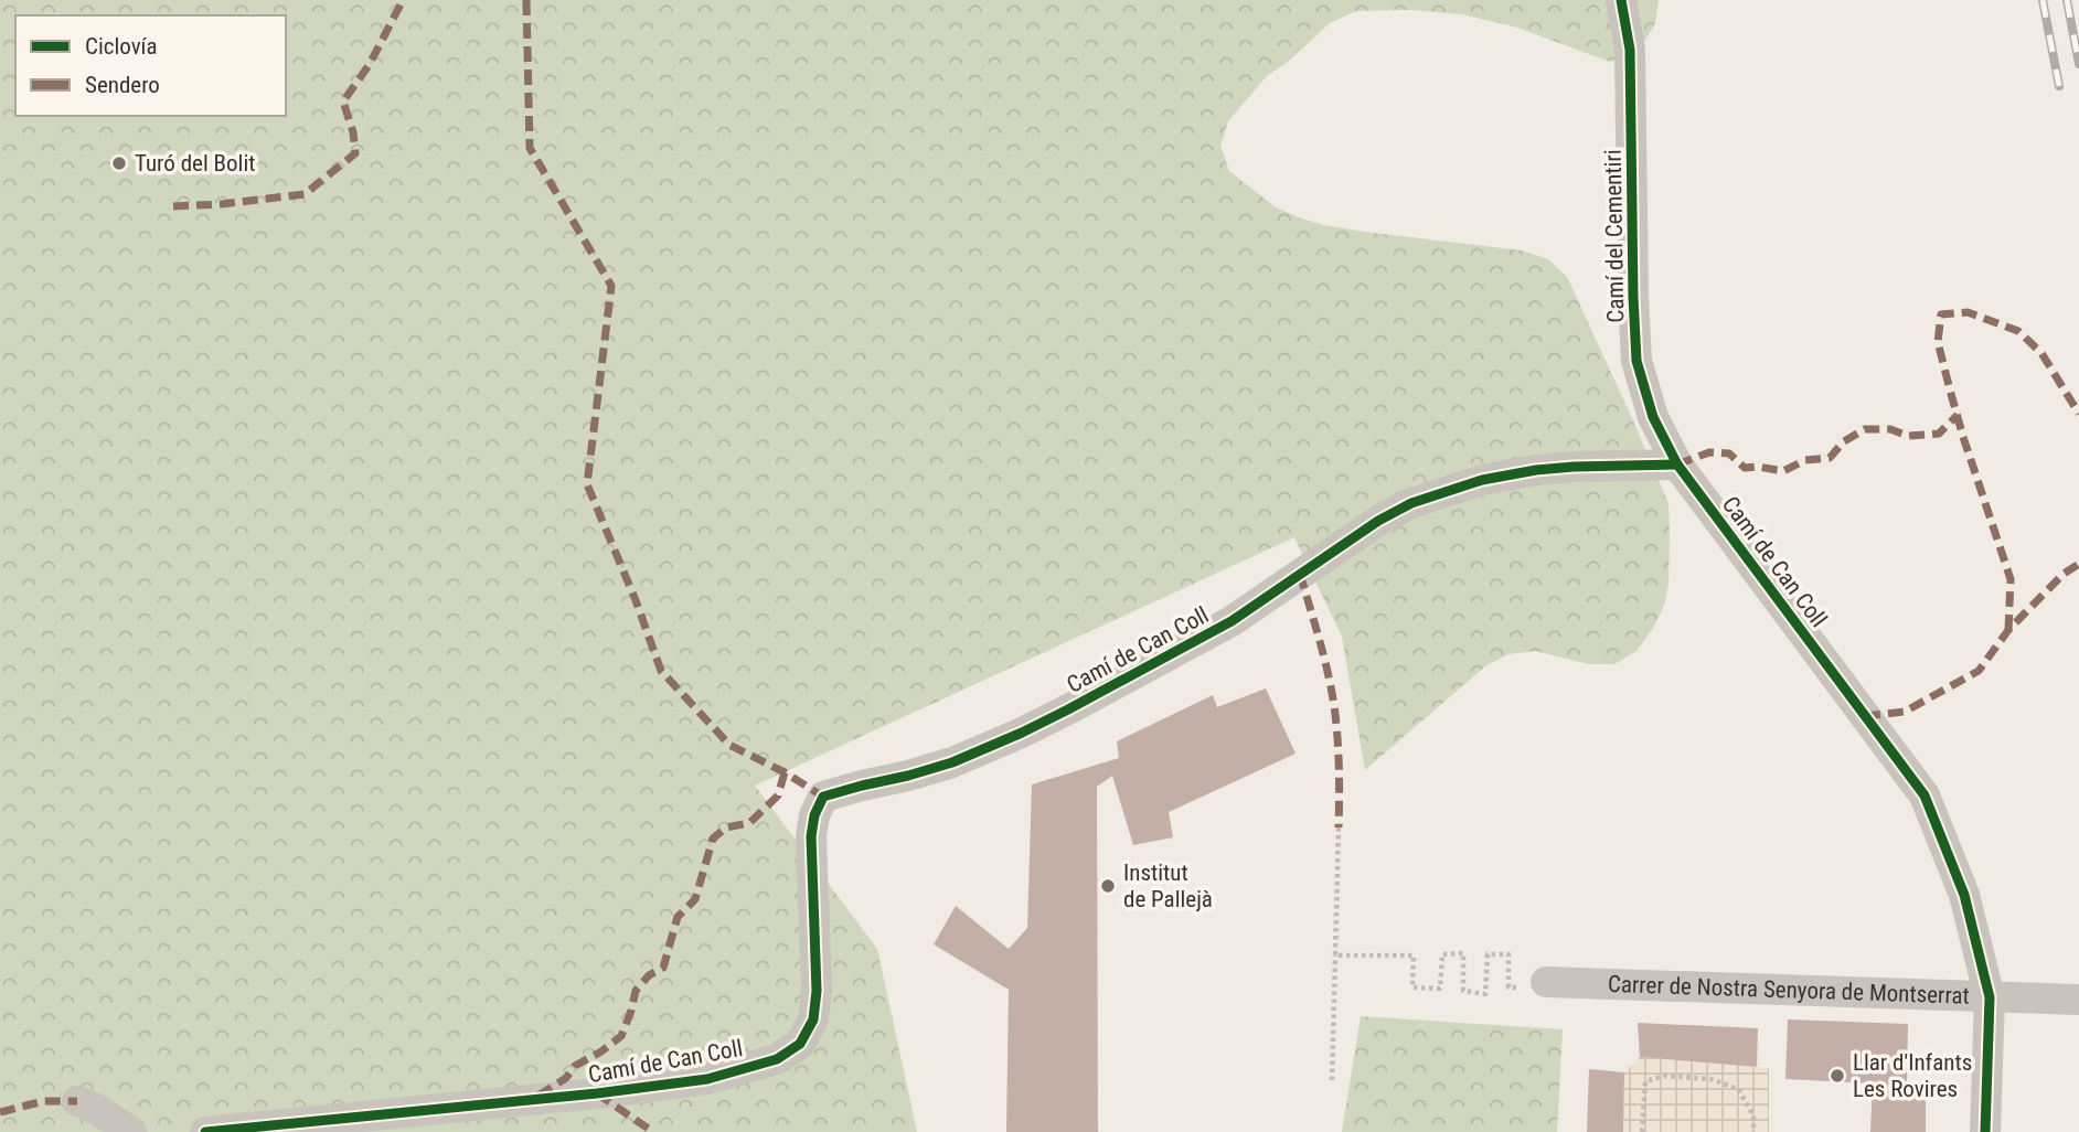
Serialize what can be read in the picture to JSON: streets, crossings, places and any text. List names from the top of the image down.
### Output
{
  "streets": {
    "street": ["Camí del Cementiri", "Camí de Can Coll", "Carrer de Nostra Senyora de Montserrat"]
  },
  "crossings": [
    ["Camí del Cementiri", "Camí de Can Coll"],
    ["Camí de Can Coll", "Carrer de Nostra Senyora de Montserrat"]
  ],
  "places": ["Turó del Bolit", "Institut de Pallejà", "Llar d'Infants Les Rovires"],
  "legend": ["Ciclovía", "Sendero"]
}
